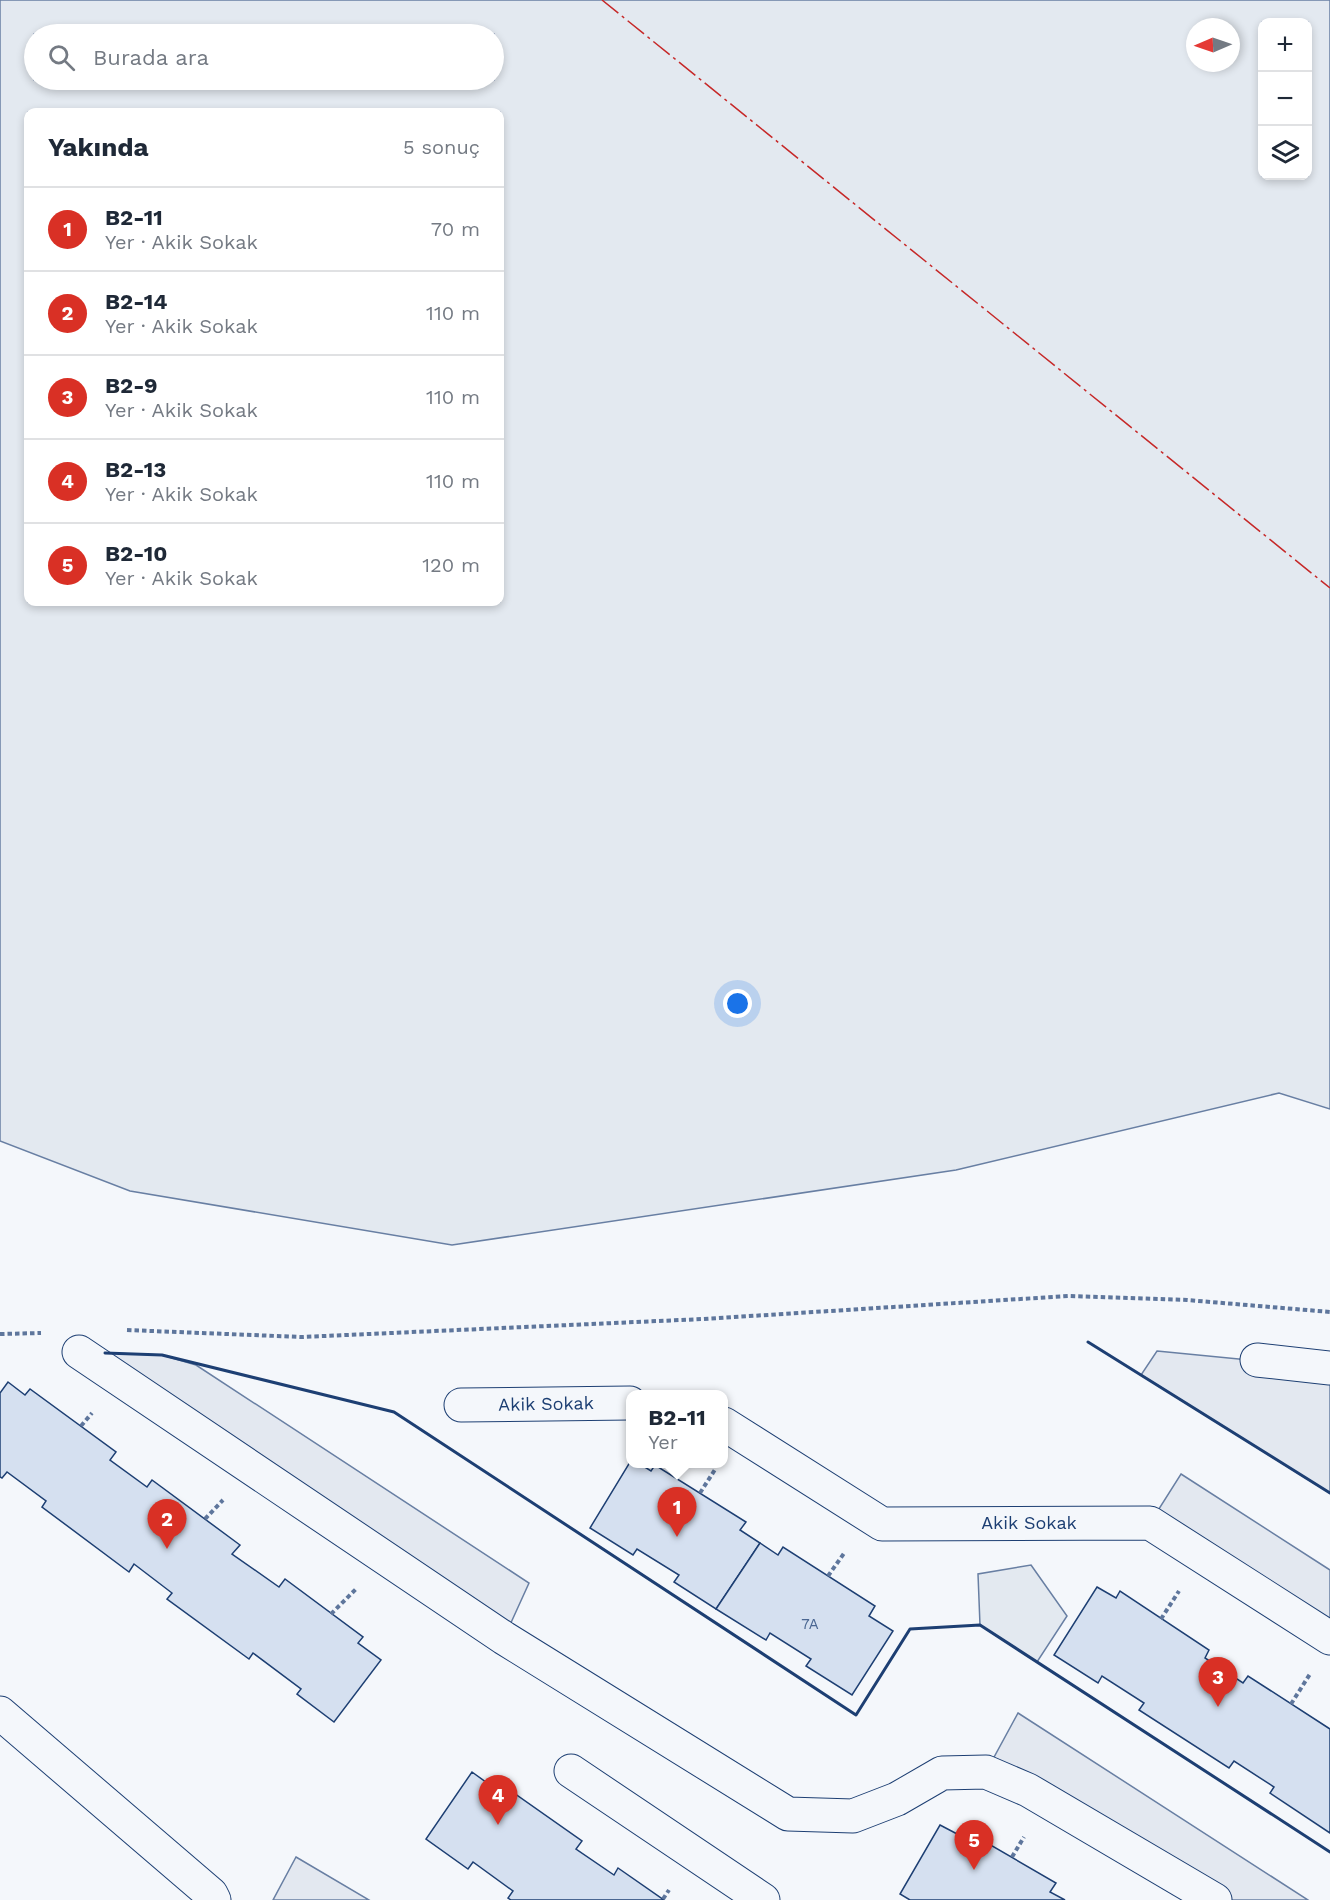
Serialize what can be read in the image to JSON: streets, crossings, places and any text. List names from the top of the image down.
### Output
{
  "streets": {
    "street": ["Akik Sokak"]
  },
  "house_numbers": ["7A"],
  "north": "left",
  "page": {
    "map_buttons": ["+", "−"],
    "search": "Burada ara",
    "heading": ["Yakında", "5 sonuç"],
    "list": [
      {
        "mark": "1",
        "name": "B2-11",
        "note": "Yer · Akik Sokak",
        "value": "70 m"
      },
      {
        "mark": "2",
        "name": "B2-14",
        "note": "Yer · Akik Sokak",
        "value": "110 m"
      },
      {
        "mark": "3",
        "name": "B2-9",
        "note": "Yer · Akik Sokak",
        "value": "110 m"
      },
      {
        "mark": "4",
        "name": "B2-13",
        "note": "Yer · Akik Sokak",
        "value": "110 m"
      },
      {
        "mark": "5",
        "name": "B2-10",
        "note": "Yer · Akik Sokak",
        "value": "120 m"
      }
    ],
    "popup": ["B2-11", "Yer"],
    "pins": [
      "1",
      "2",
      "3",
      "4",
      "5"
    ]
  }
}
